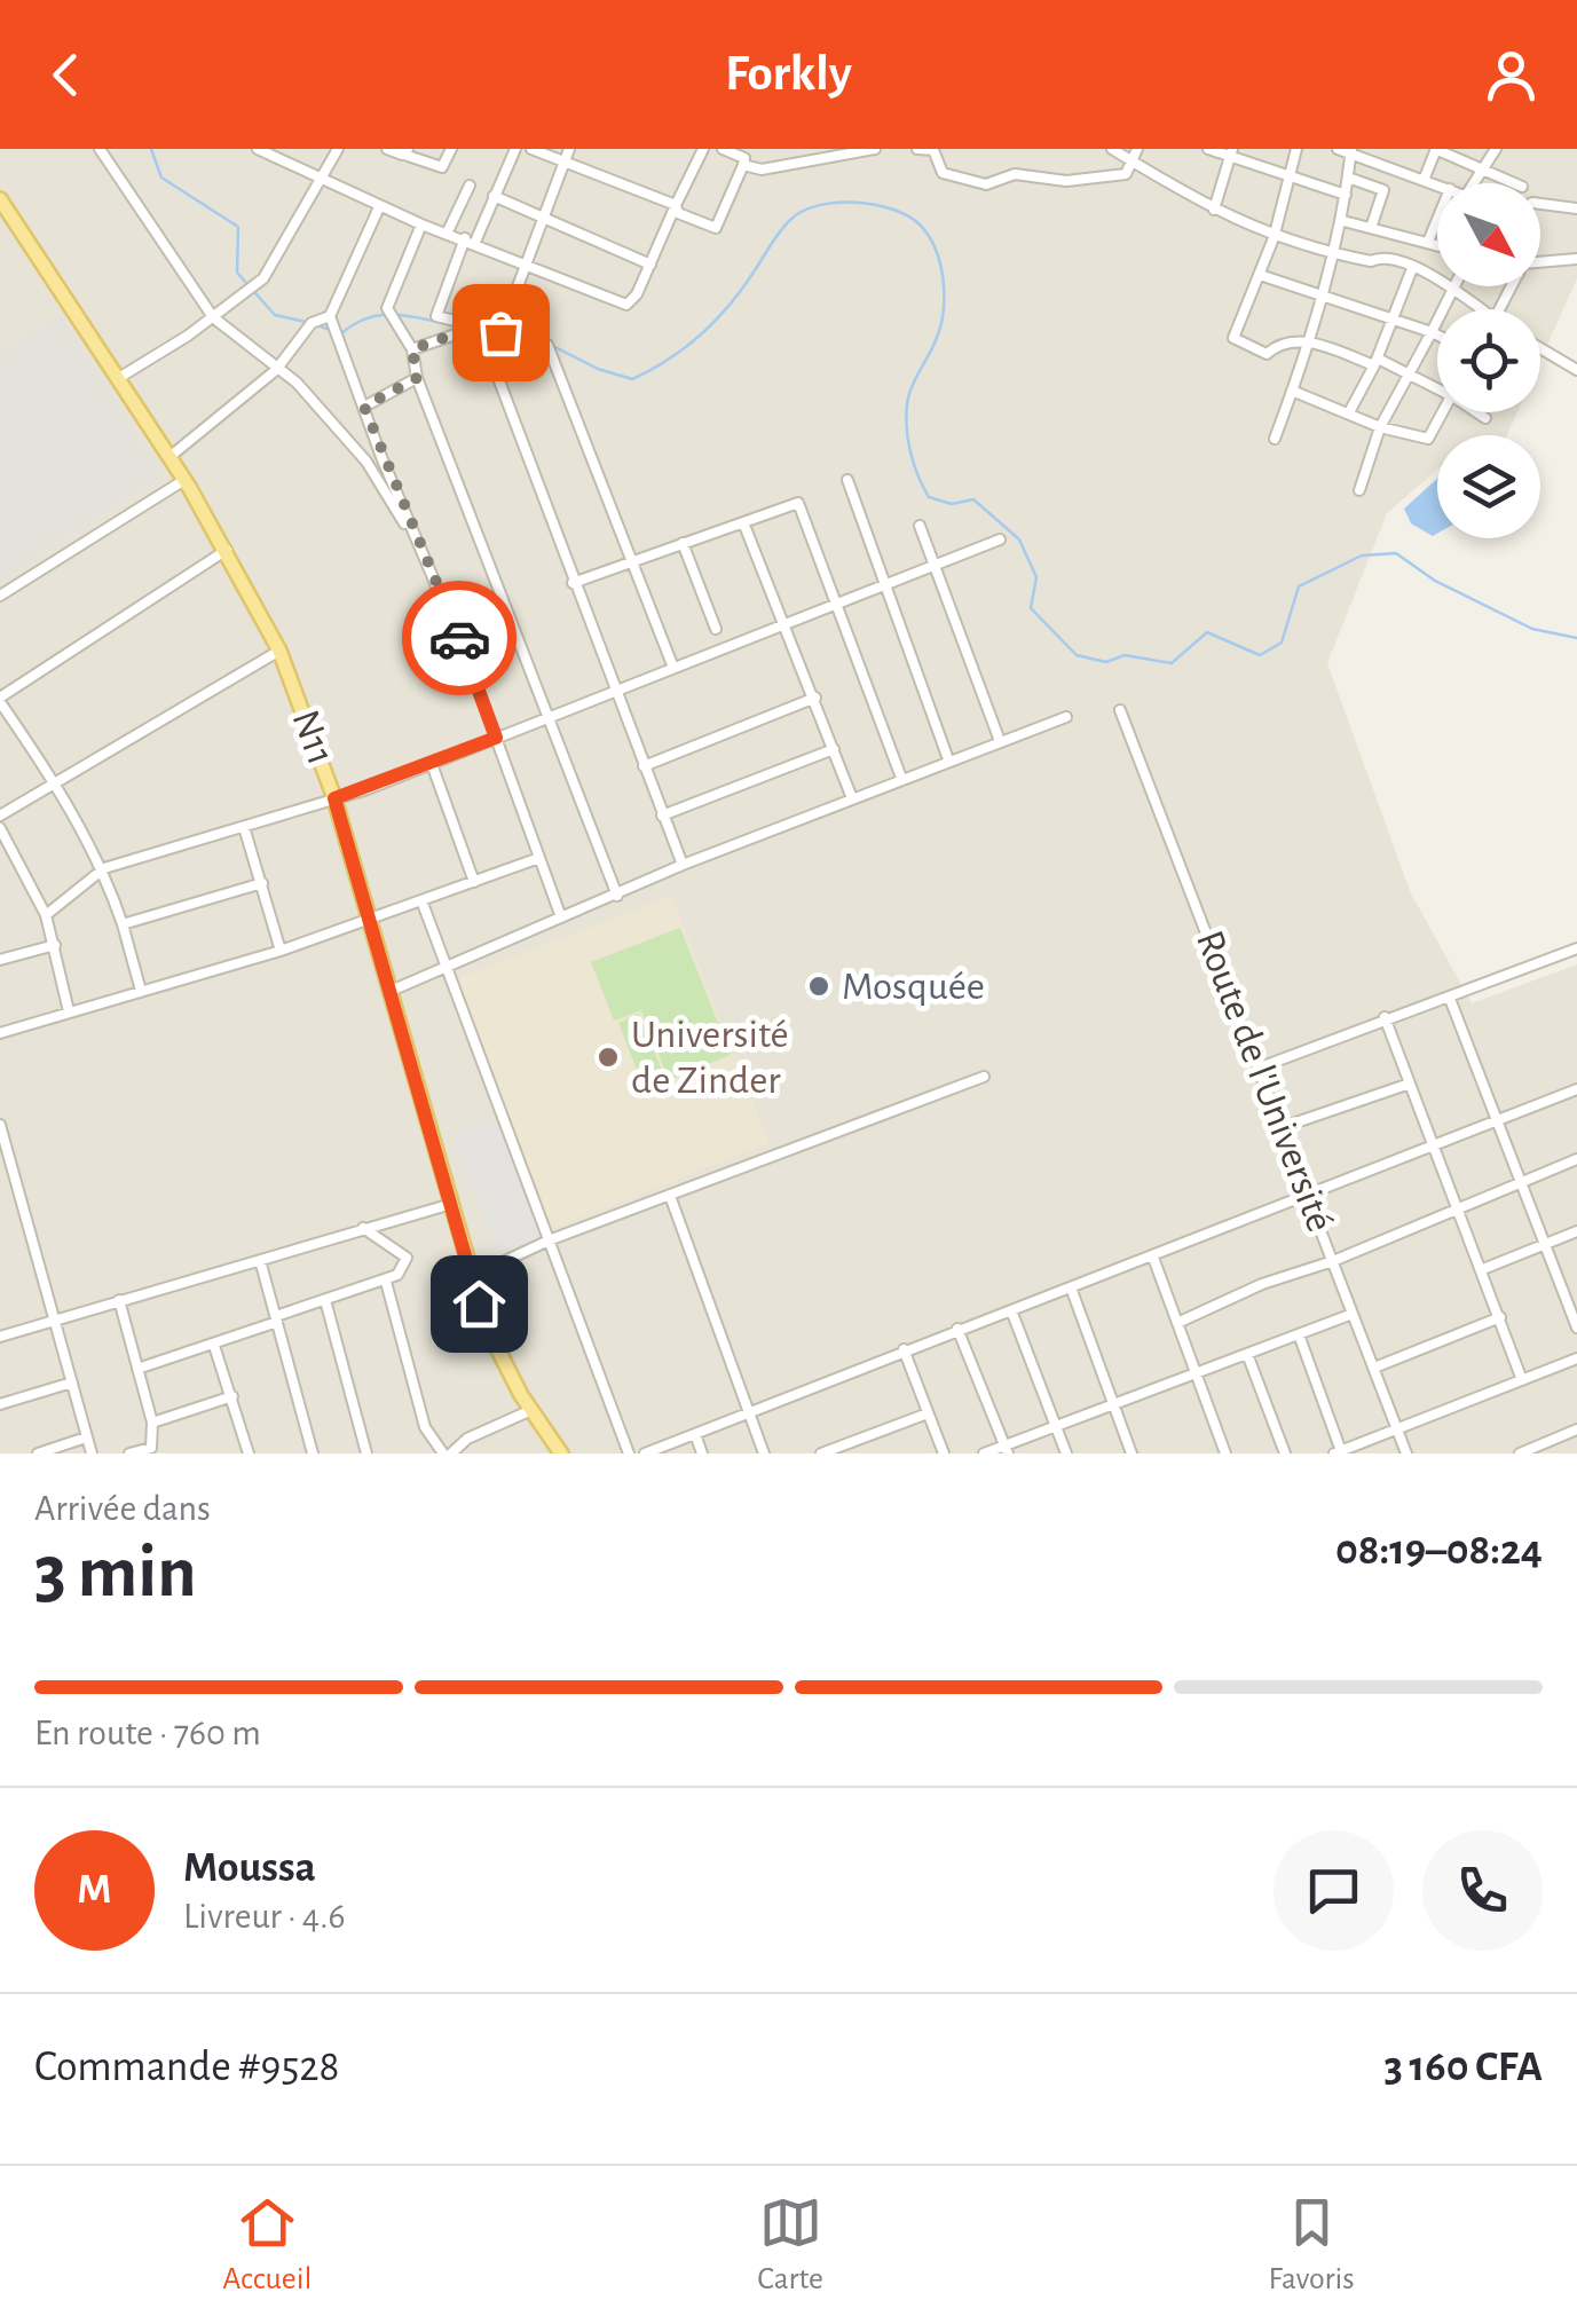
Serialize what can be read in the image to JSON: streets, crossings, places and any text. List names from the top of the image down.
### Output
{
  "streets": {
    "main road": ["N11"],
    "street": ["Route de l'Université"]
  },
  "places": ["Mosquée", "Université de Zinder"],
  "north": "bottom right",
  "page": {
    "header": "Forkly",
    "heading": ["3 min", "Arrivée dans", "08:19–08:24"],
    "panel": [
      "Moussa",
      "Livreur · 4.6",
      "Commande #9528",
      "3 160 CFA"
    ],
    "bar": "En route · 760 m",
    "round": "M",
    "tabs": ["Accueil", "Carte", "Favoris"]
  }
}
